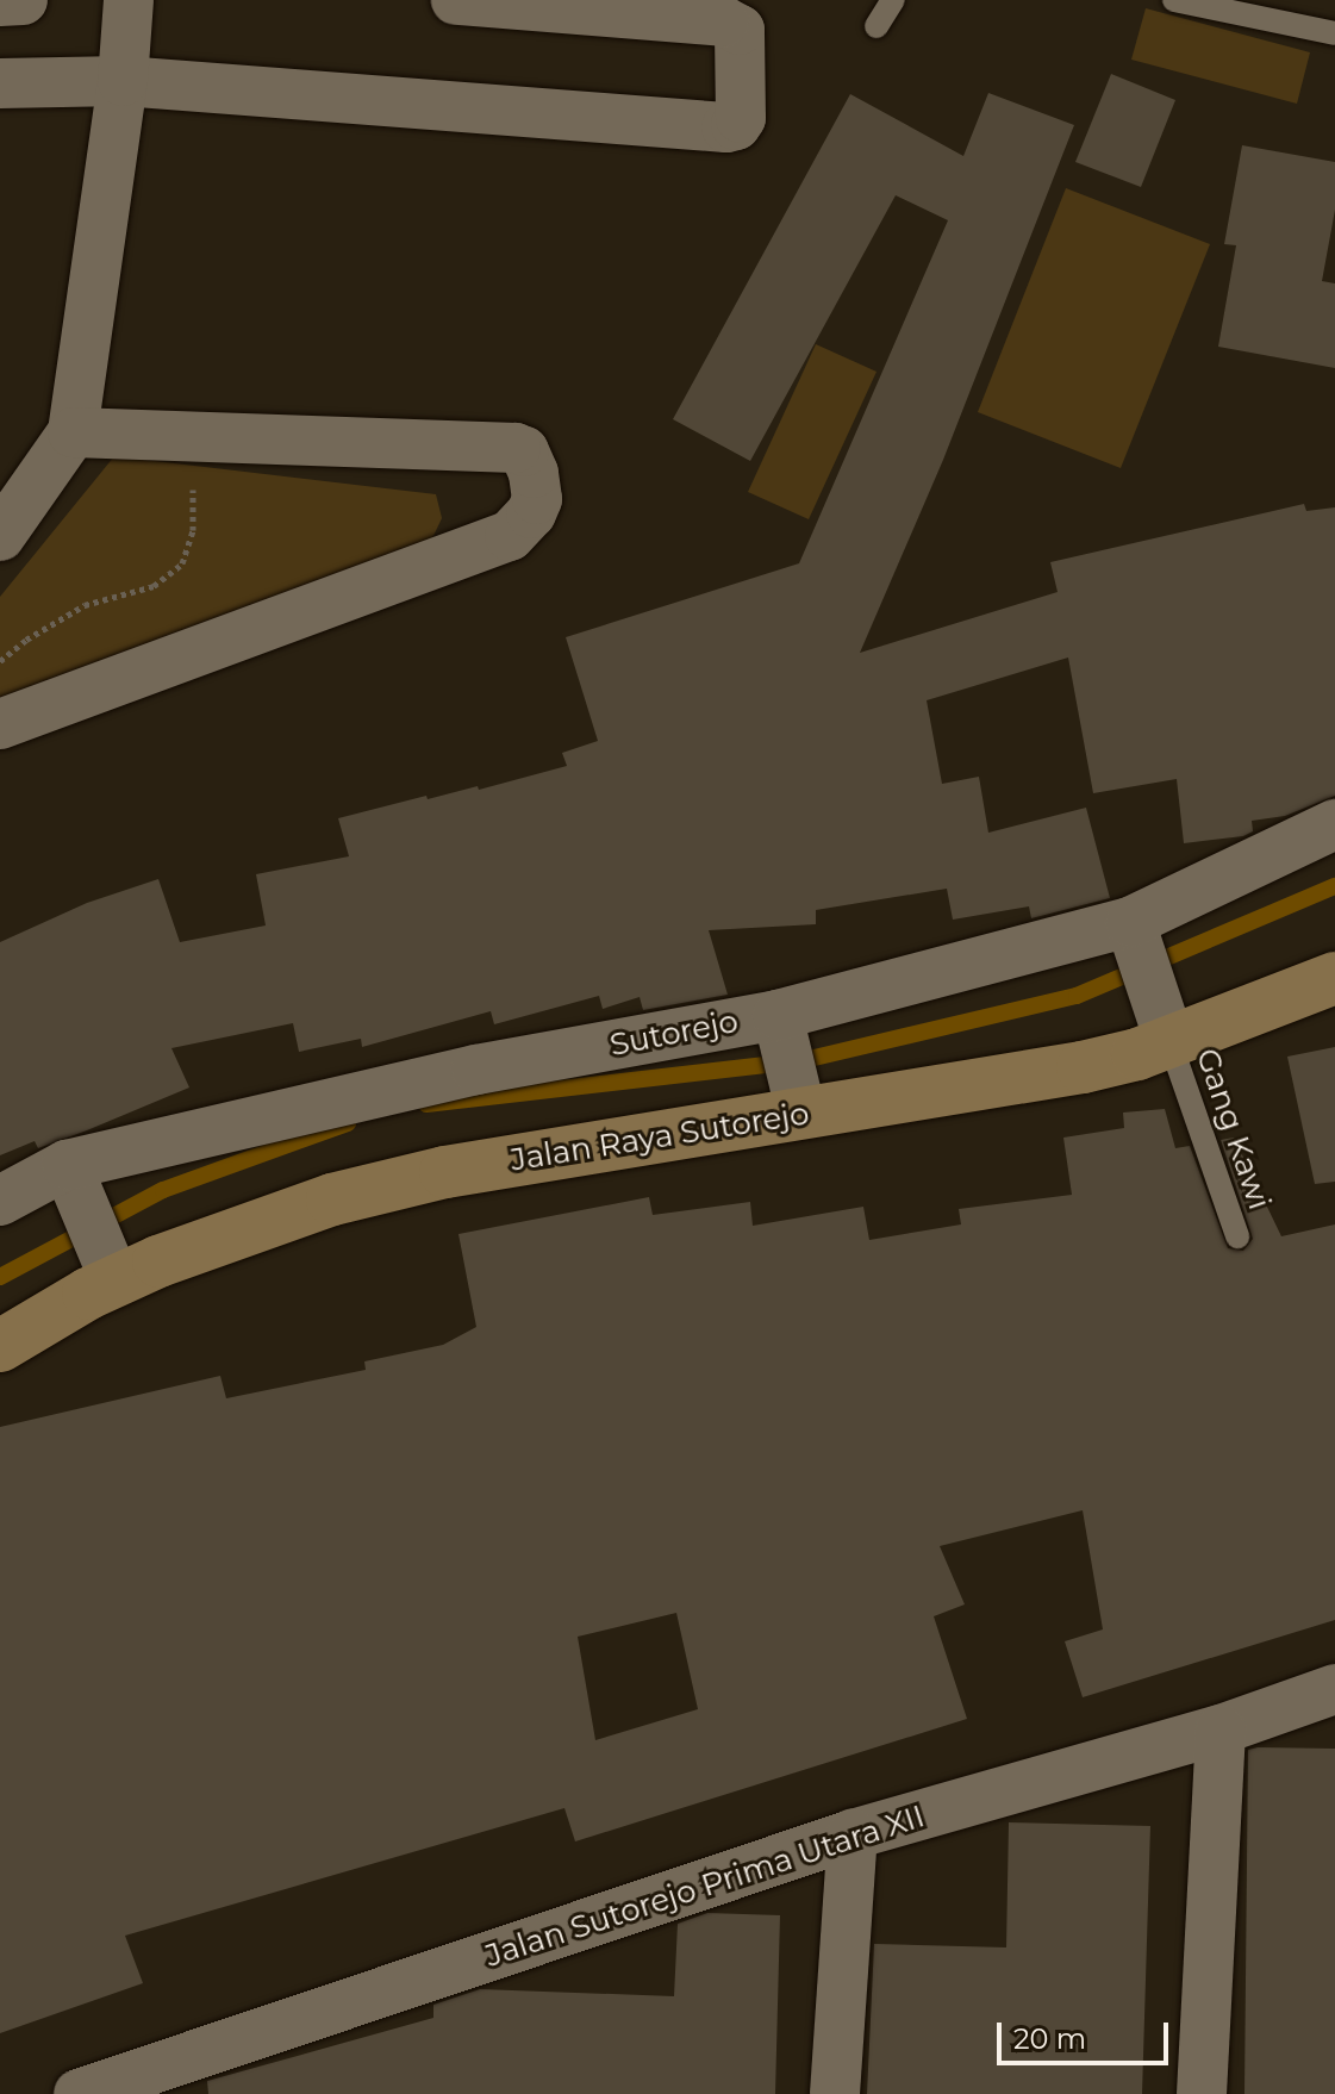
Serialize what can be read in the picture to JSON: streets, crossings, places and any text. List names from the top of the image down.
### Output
{
  "streets": {
    "main road": ["Jalan Raya Sutorejo"],
    "street": ["Sutorejo", "Jalan Sutorejo Prima Utara XII"],
    "lane": ["Gang Kawi"]
  },
  "crossings": [
    ["Sutorejo", "Jalan Raya Sutorejo"],
    ["Gang Kawi", "Jalan Raya Sutorejo"]
  ],
  "scale_bar": "20 m"
}
